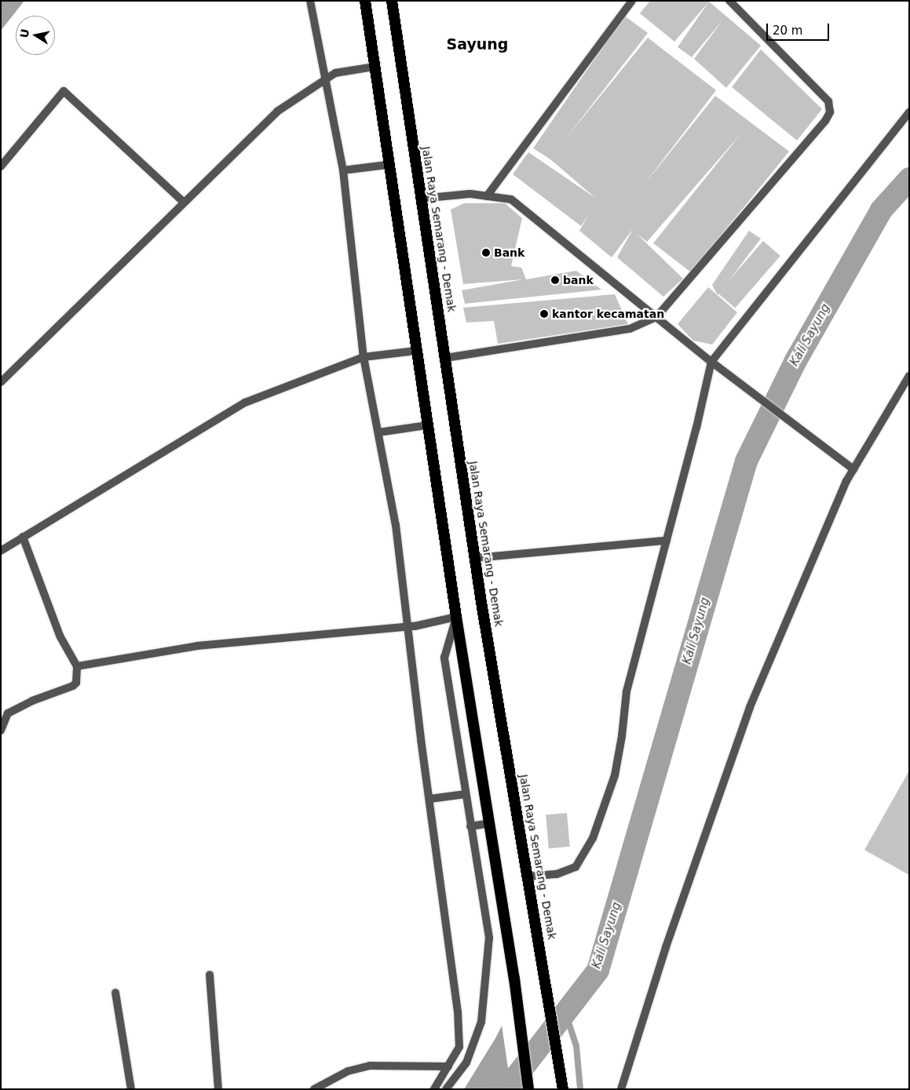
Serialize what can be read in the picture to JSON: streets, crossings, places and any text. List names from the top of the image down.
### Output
{
  "streets": {
    "highway": ["Jalan Raya Semarang - Demak"]
  },
  "districts": ["Sayung"],
  "water": ["Kali Sayung"],
  "places": ["Bank", "bank", "kantor kecamatan"],
  "scale_bar": "20 m",
  "north": "left"
}
